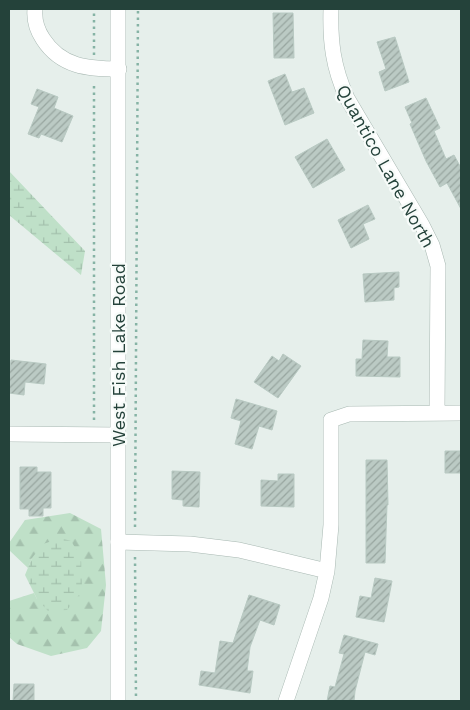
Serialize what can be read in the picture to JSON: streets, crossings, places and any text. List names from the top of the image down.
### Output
{
  "streets": {
    "street": ["Quantico Lane North", "West Fish Lake Road"]
  }
}
